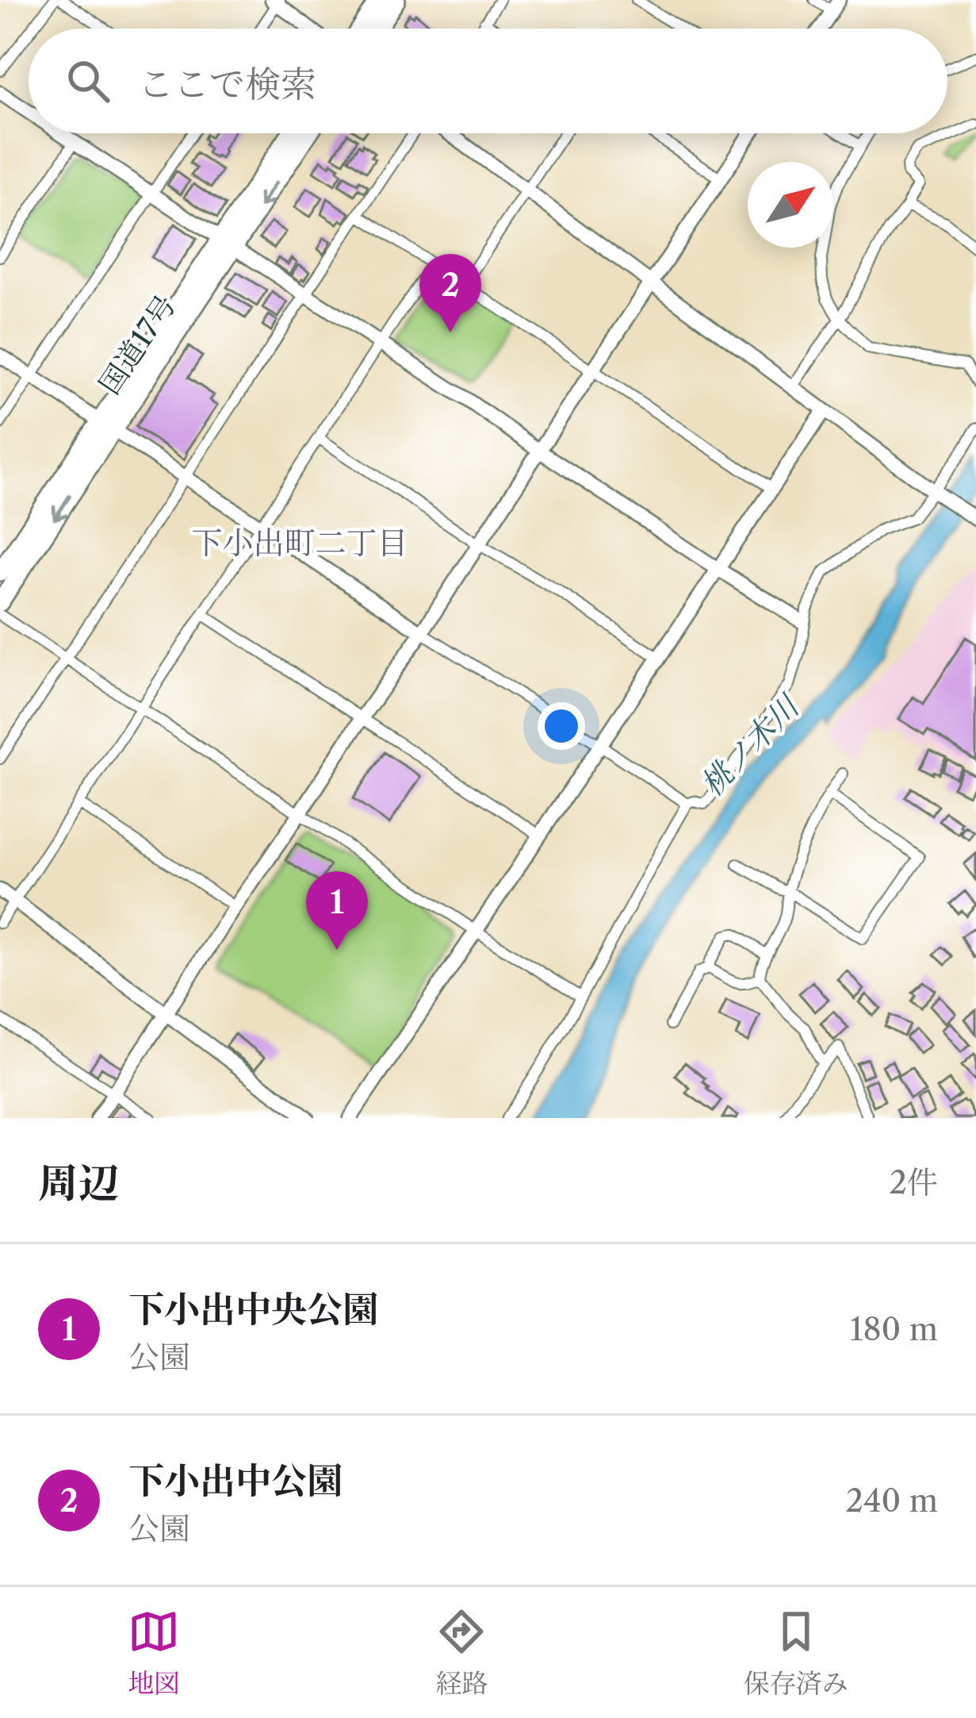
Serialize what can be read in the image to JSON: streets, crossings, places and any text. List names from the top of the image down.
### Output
{
  "streets": {
    "highway": ["国道17号"]
  },
  "districts": ["下小出町二丁目"],
  "water": ["桃ノ木川"],
  "north": "top right",
  "page": {
    "search": "ここで検索",
    "pins": ["2", "1"],
    "heading": ["周辺", "2件"],
    "list": [
      {
        "mark": "1",
        "name": "下小出中央公園",
        "note": "公園",
        "value": "180 m"
      },
      {
        "mark": "2",
        "name": "下小出中公園",
        "note": "公園",
        "value": "240 m"
      }
    ],
    "nav": ["地図", "経路", "保存済み"]
  }
}
